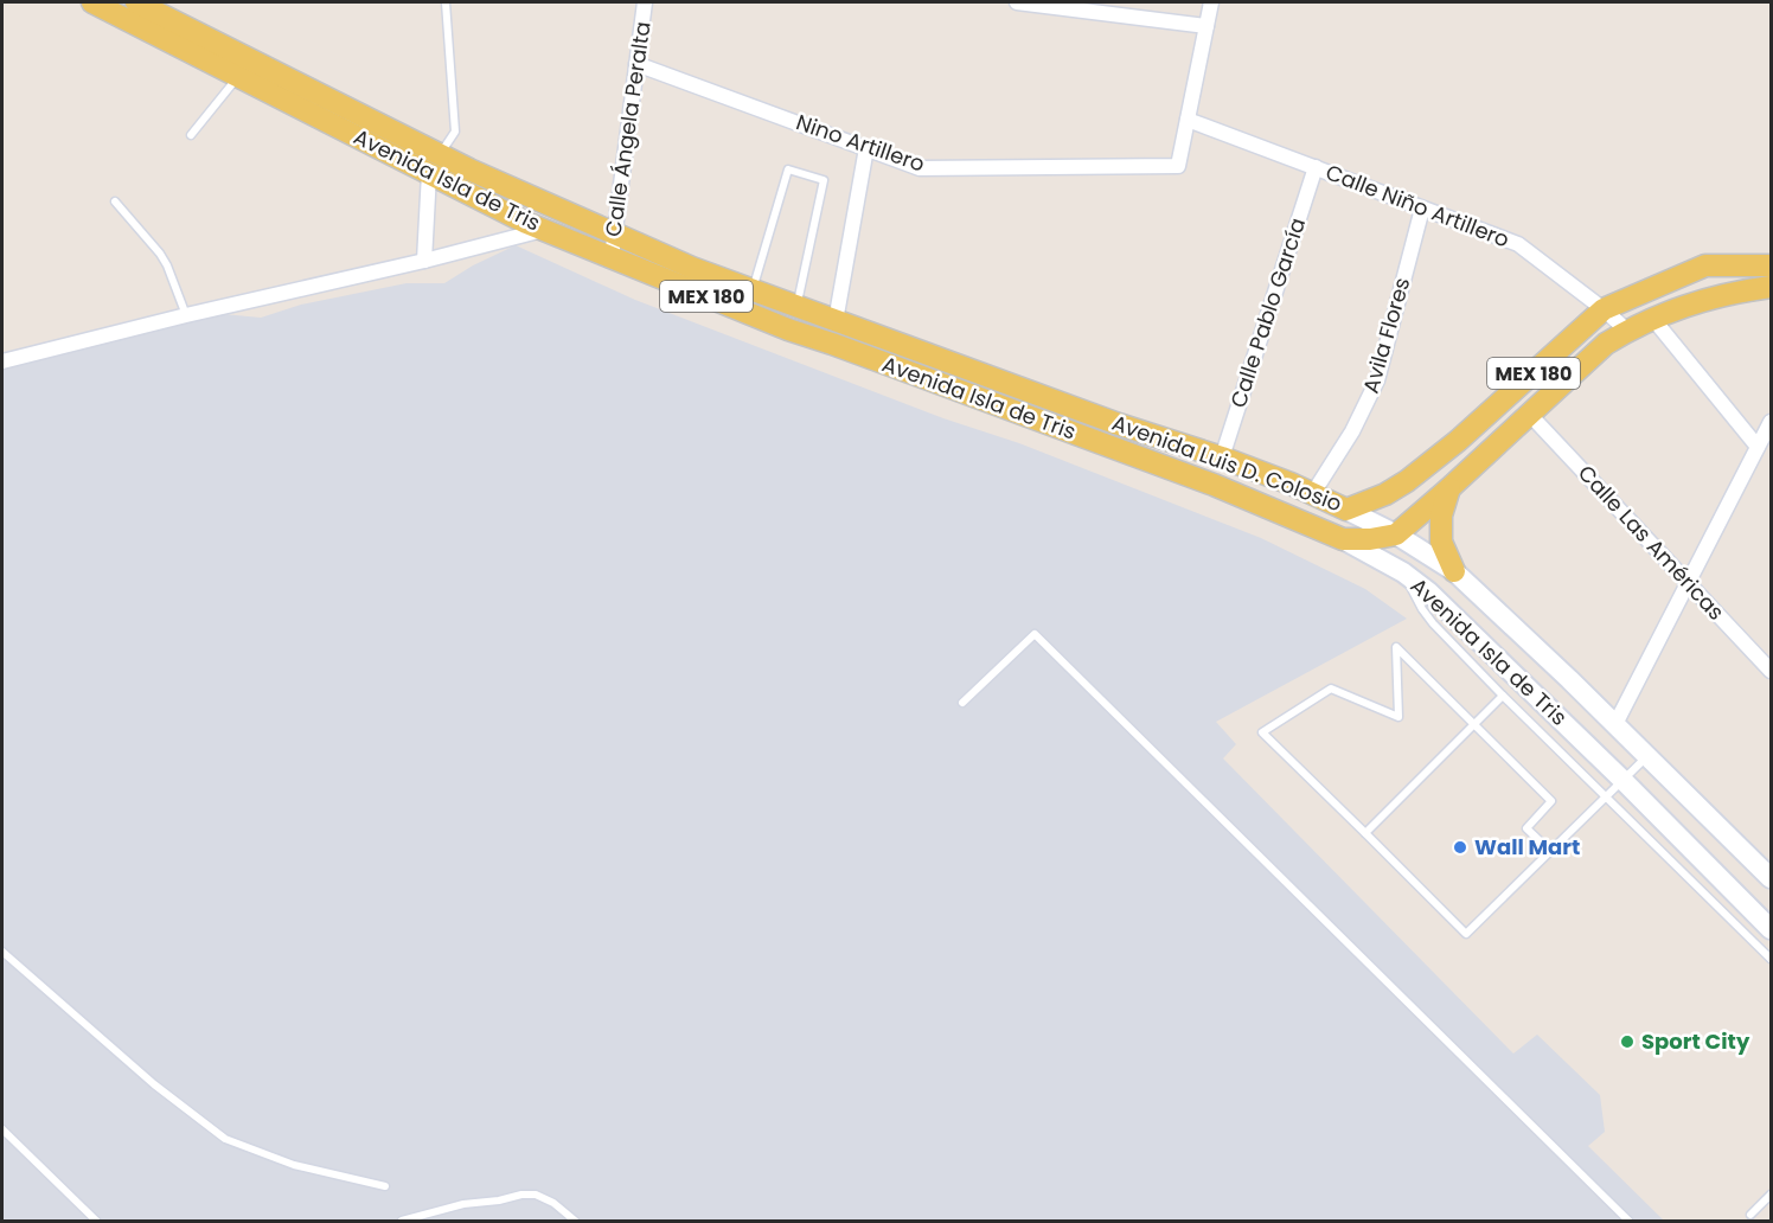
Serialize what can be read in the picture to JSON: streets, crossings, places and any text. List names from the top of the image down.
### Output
{
  "streets": {
    "main road": ["Avenida Isla de Tris", "MEX 180", "Avenida Luis D. Colosio"],
    "street": [
      "Calle Ángela Peralta",
      "Nino Artillero",
      "Calle Niño Artillero",
      "Calle Pablo García",
      "Avila Flores",
      "Calle Las Américas"
    ]
  },
  "crossings": [
    ["Calle Ángela Peralta", "Nino Artillero"],
    ["Calle Ángela Peralta", "Avenida Isla de Tris"],
    ["Calle Ángela Peralta", "Avenida Luis D. Colosio"],
    ["Nino Artillero", "Calle Niño Artillero"],
    ["Avenida Isla de Tris", "MEX 180"],
    ["Avenida Isla de Tris", "Avenida Luis D. Colosio"],
    ["Calle Niño Artillero", "MEX 180"],
    ["Calle Niño Artillero", "Calle Pablo García"],
    ["Calle Niño Artillero", "Avila Flores"],
    ["Calle Niño Artillero", "Avenida Luis D. Colosio"],
    ["MEX 180", "Avenida Luis D. Colosio"],
    ["MEX 180", "Calle Las Américas"],
    ["Calle Pablo García", "Avenida Luis D. Colosio"],
    ["Avila Flores", "Avenida Luis D. Colosio"]
  ],
  "places": ["Wall Mart", "Sport City"]
}
